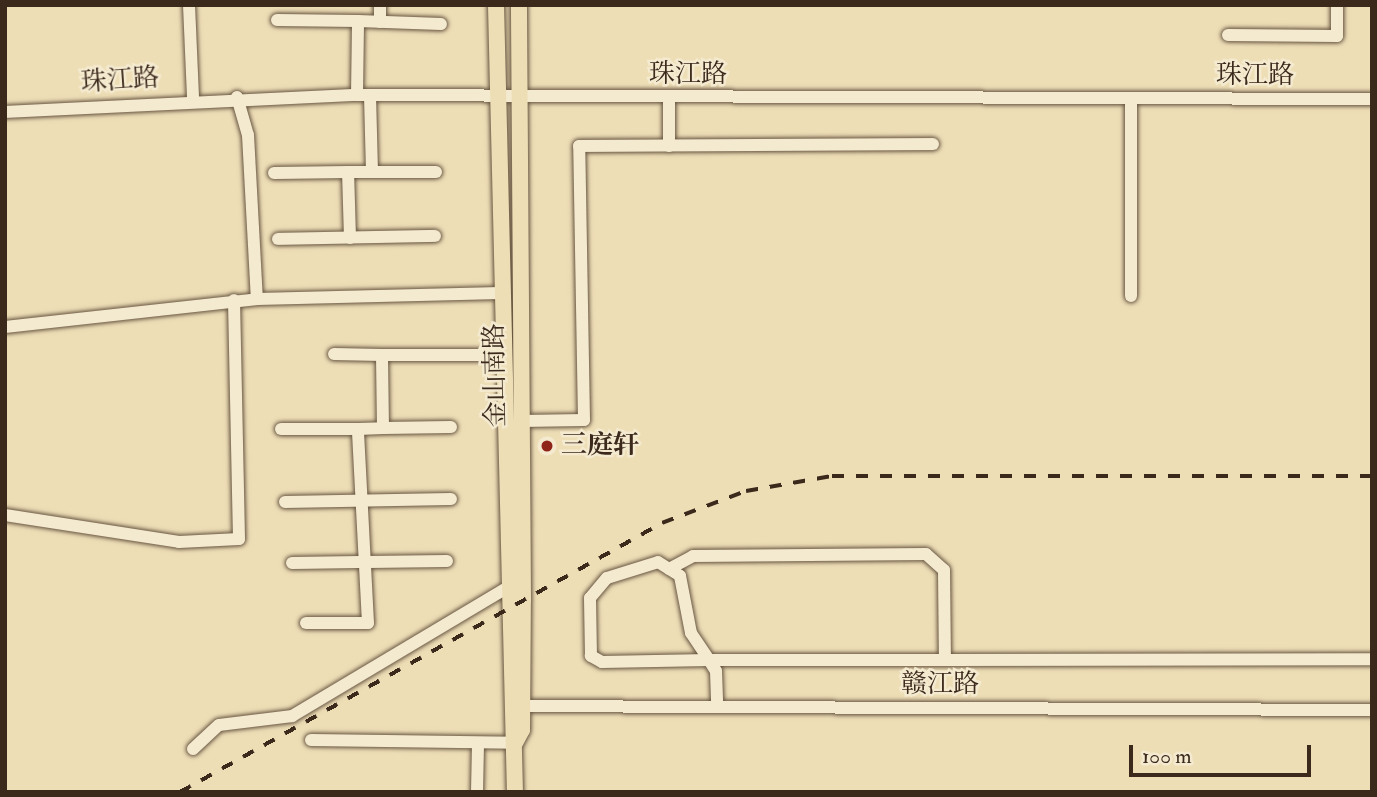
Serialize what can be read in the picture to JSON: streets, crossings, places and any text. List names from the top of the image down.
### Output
{
  "streets": {
    "main road": ["金山南路"],
    "street": ["珠江路", "赣江路"]
  },
  "crossings": [
    ["珠江路", "金山南路"],
    ["金山南路", "赣江路"]
  ],
  "places": ["三庭轩"],
  "scale_bar": "100 m"
}
